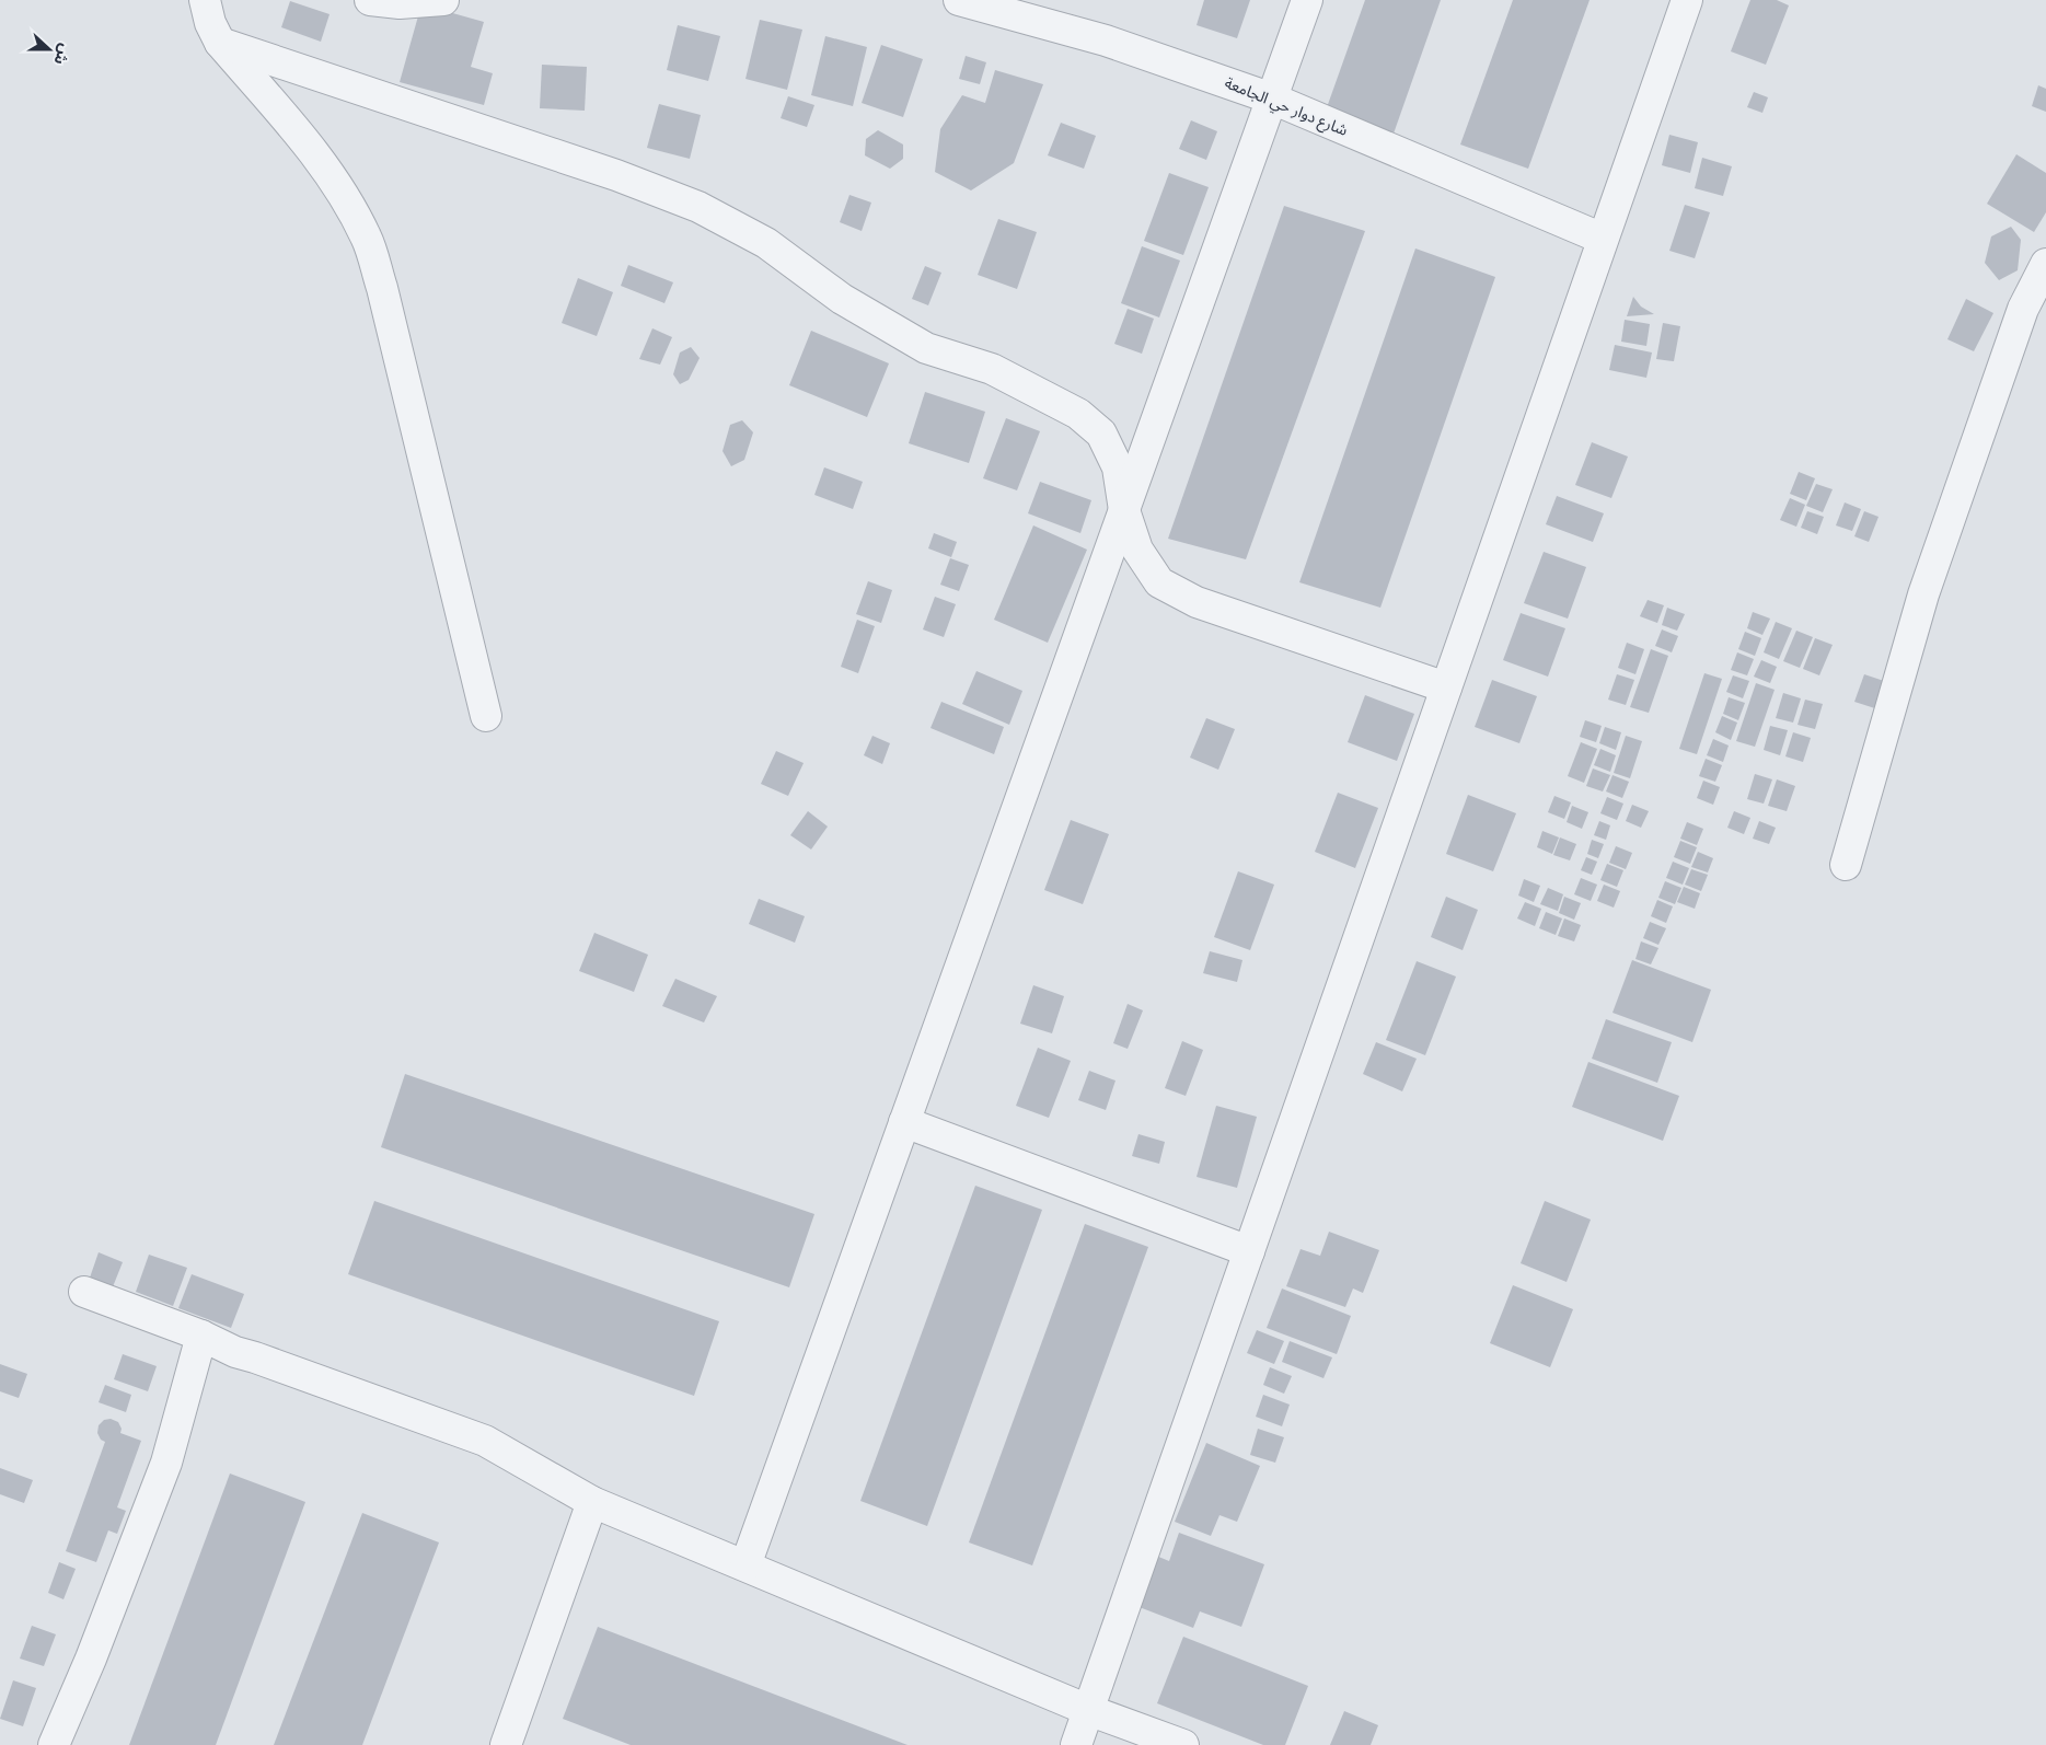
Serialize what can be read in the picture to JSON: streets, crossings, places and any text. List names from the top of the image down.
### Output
{
  "streets": {
    "street": ["شارع دوار حي الجامعة"]
  },
  "north": "right"
}
